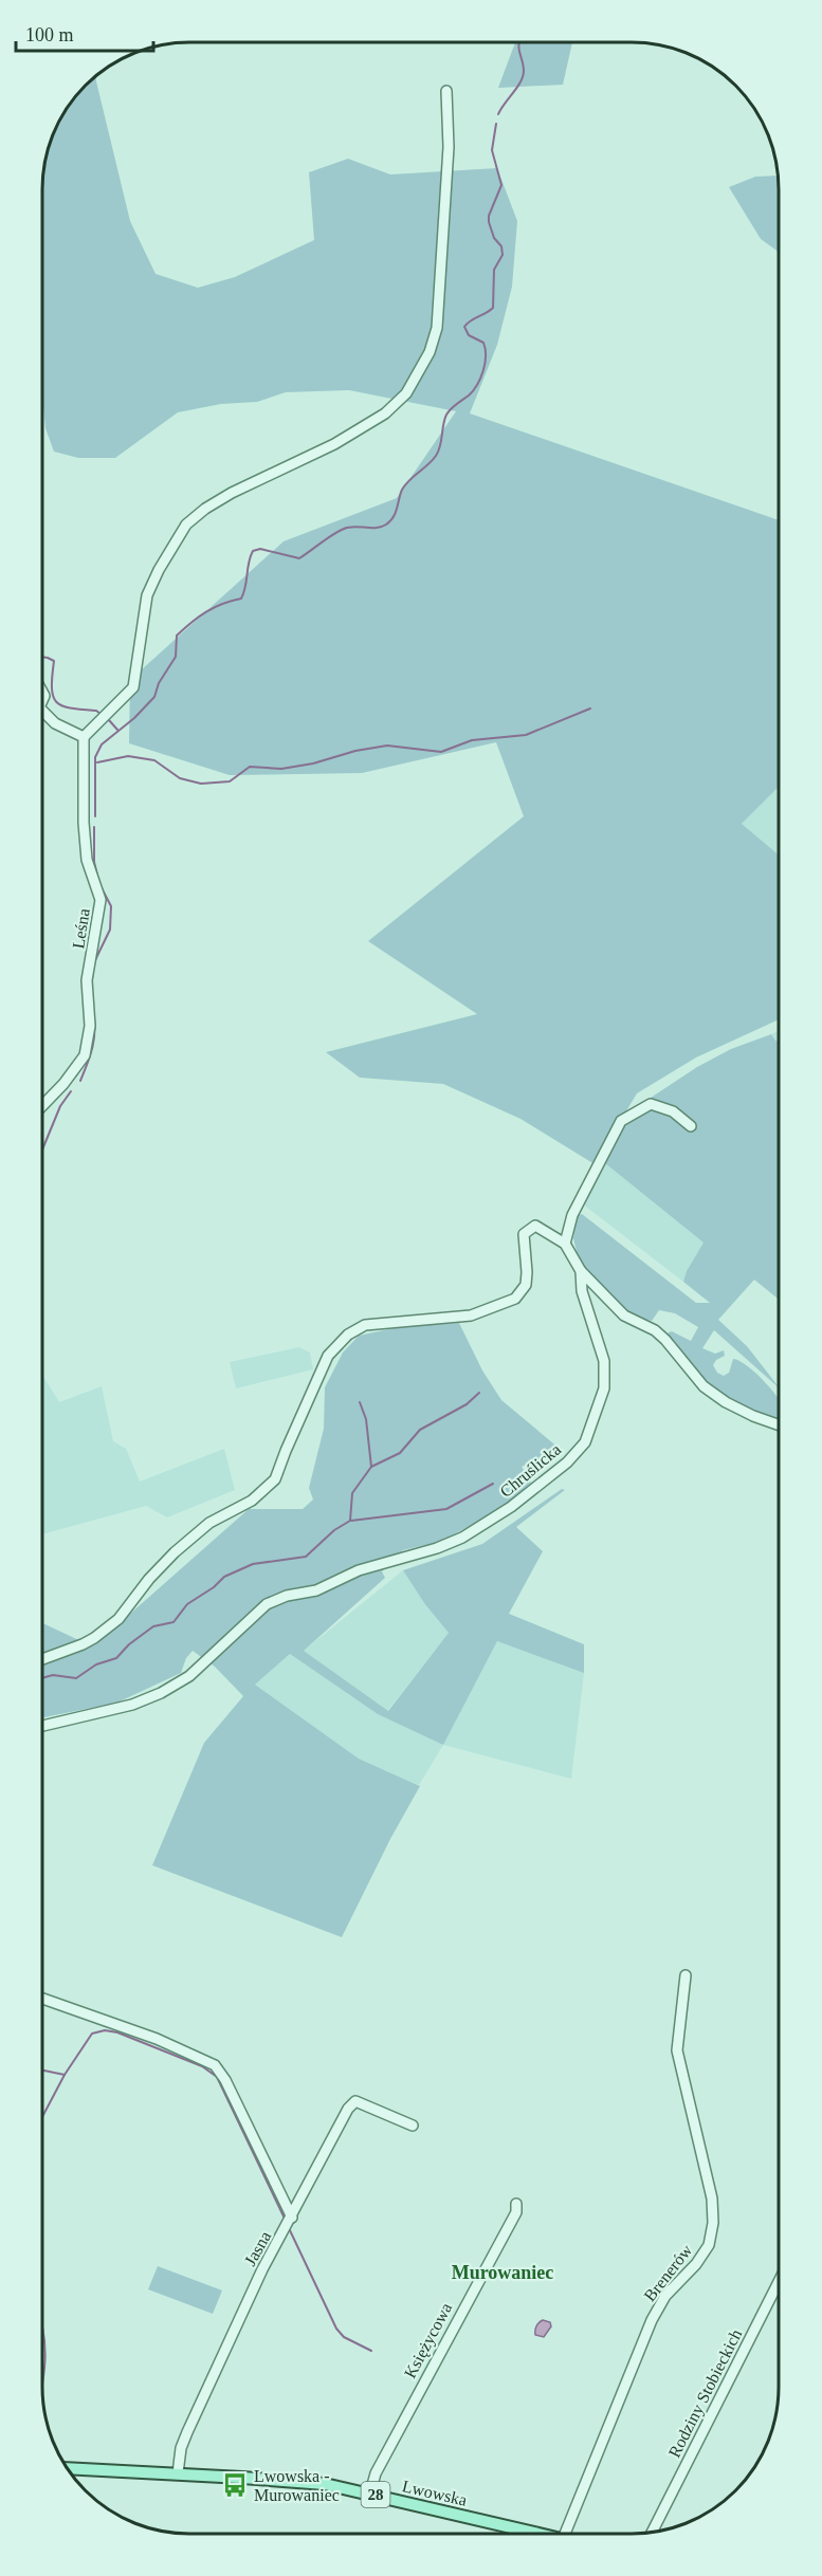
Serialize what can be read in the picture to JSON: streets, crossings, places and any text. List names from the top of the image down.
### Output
{
  "streets": {
    "main road": ["Lwowska", "28"],
    "street": [
      "Leśna",
      "Chruślicka",
      "Jasna",
      "Brenerów",
      "Księżycowa",
      "Rodziny Stobieckich"
    ]
  },
  "crossings": [
    ["Jasna", "Lwowska"],
    ["Księżycowa", "Lwowska"]
  ],
  "districts": ["Murowaniec"],
  "places": {
    "bus stop": ["Lwowska - Murowaniec"]
  },
  "scale_bar": "100 m"
}
